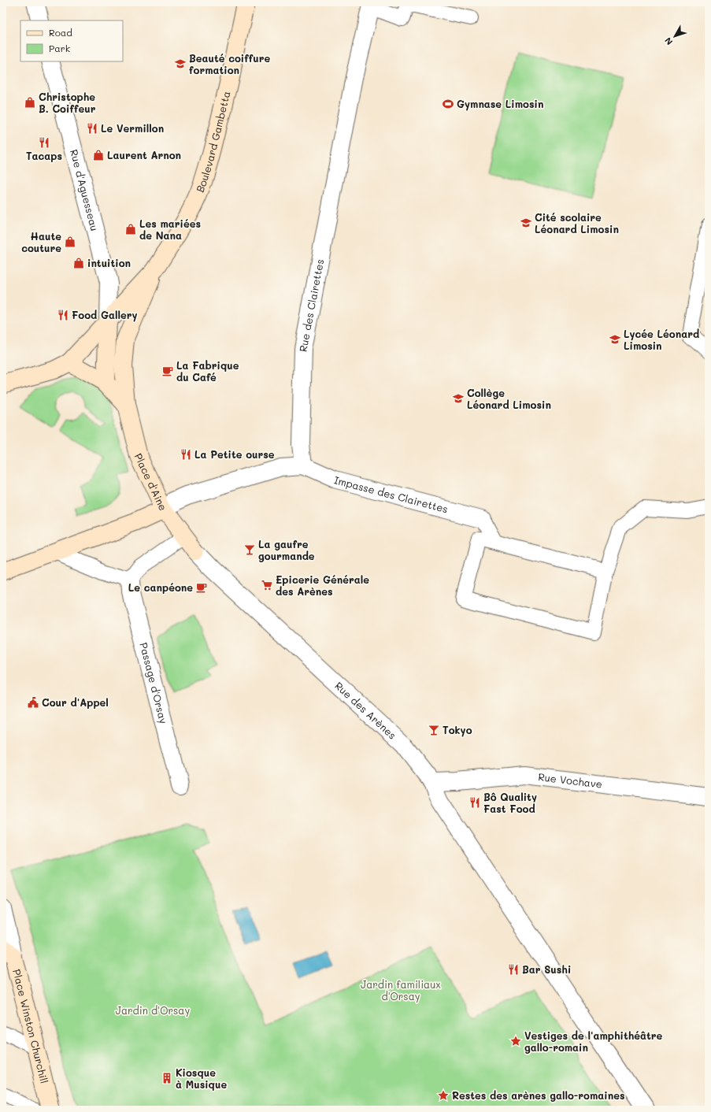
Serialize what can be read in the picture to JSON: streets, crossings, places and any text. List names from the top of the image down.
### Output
{
  "streets": {
    "main road": [
      "Boulevard Gambetta",
      "Place d'Aine",
      "Rue des Arènes",
      "Place Winston Churchill"
    ],
    "street": [
      "Rue d'Aguesseau",
      "Rue des Clairettes",
      "Impasse des Clairettes",
      "Passage d'Orsay",
      "Rue Vochave"
    ]
  },
  "crossings": [
    ["Boulevard Gambetta", "Rue d'Aguesseau"],
    ["Boulevard Gambetta", "Place d'Aine"],
    ["Rue des Clairettes", "Impasse des Clairettes"],
    ["Place d'Aine", "Rue des Arènes"],
    ["Rue des Arènes", "Rue Vochave"]
  ],
  "parks": ["Jardin familiaux d'Orsay", "Jardin d'Orsay"],
  "places": {
    "school or university": [
      "Beauté coiffure formation",
      "Cité scolaire Léonard Limosin",
      "Lycée Léonard Limosin",
      "Collège Léonard Limosin"
    ],
    "shop": [
      "Christophe B. Coiffeur",
      "Laurent Arnon",
      "Les mariées de Nana",
      "Haute couture",
      "intuition"
    ],
    "sports": ["Gymnase Limosin"],
    "restaurant": [
      "Le Vermillon",
      "Tacaps",
      "Food Gallery",
      "La Petite ourse",
      "Bô Quality Fast Food",
      "Bar Sushi"
    ],
    "cafe": ["La Fabrique du Café", "Le canpéone"],
    "bar": ["La gaufre gourmande", "Tokyo"],
    "supermarket": ["Epicerie Générale des Arènes"],
    "public building": ["Cour d'Appel"],
    "place": ["Vestiges de l'amphithéâtre gallo-romain", "Restes des arènes gallo-romaines"],
    "building": ["Kiosque à Musique"]
  },
  "legend": ["Road", "Park"],
  "north": "bottom left"
}
